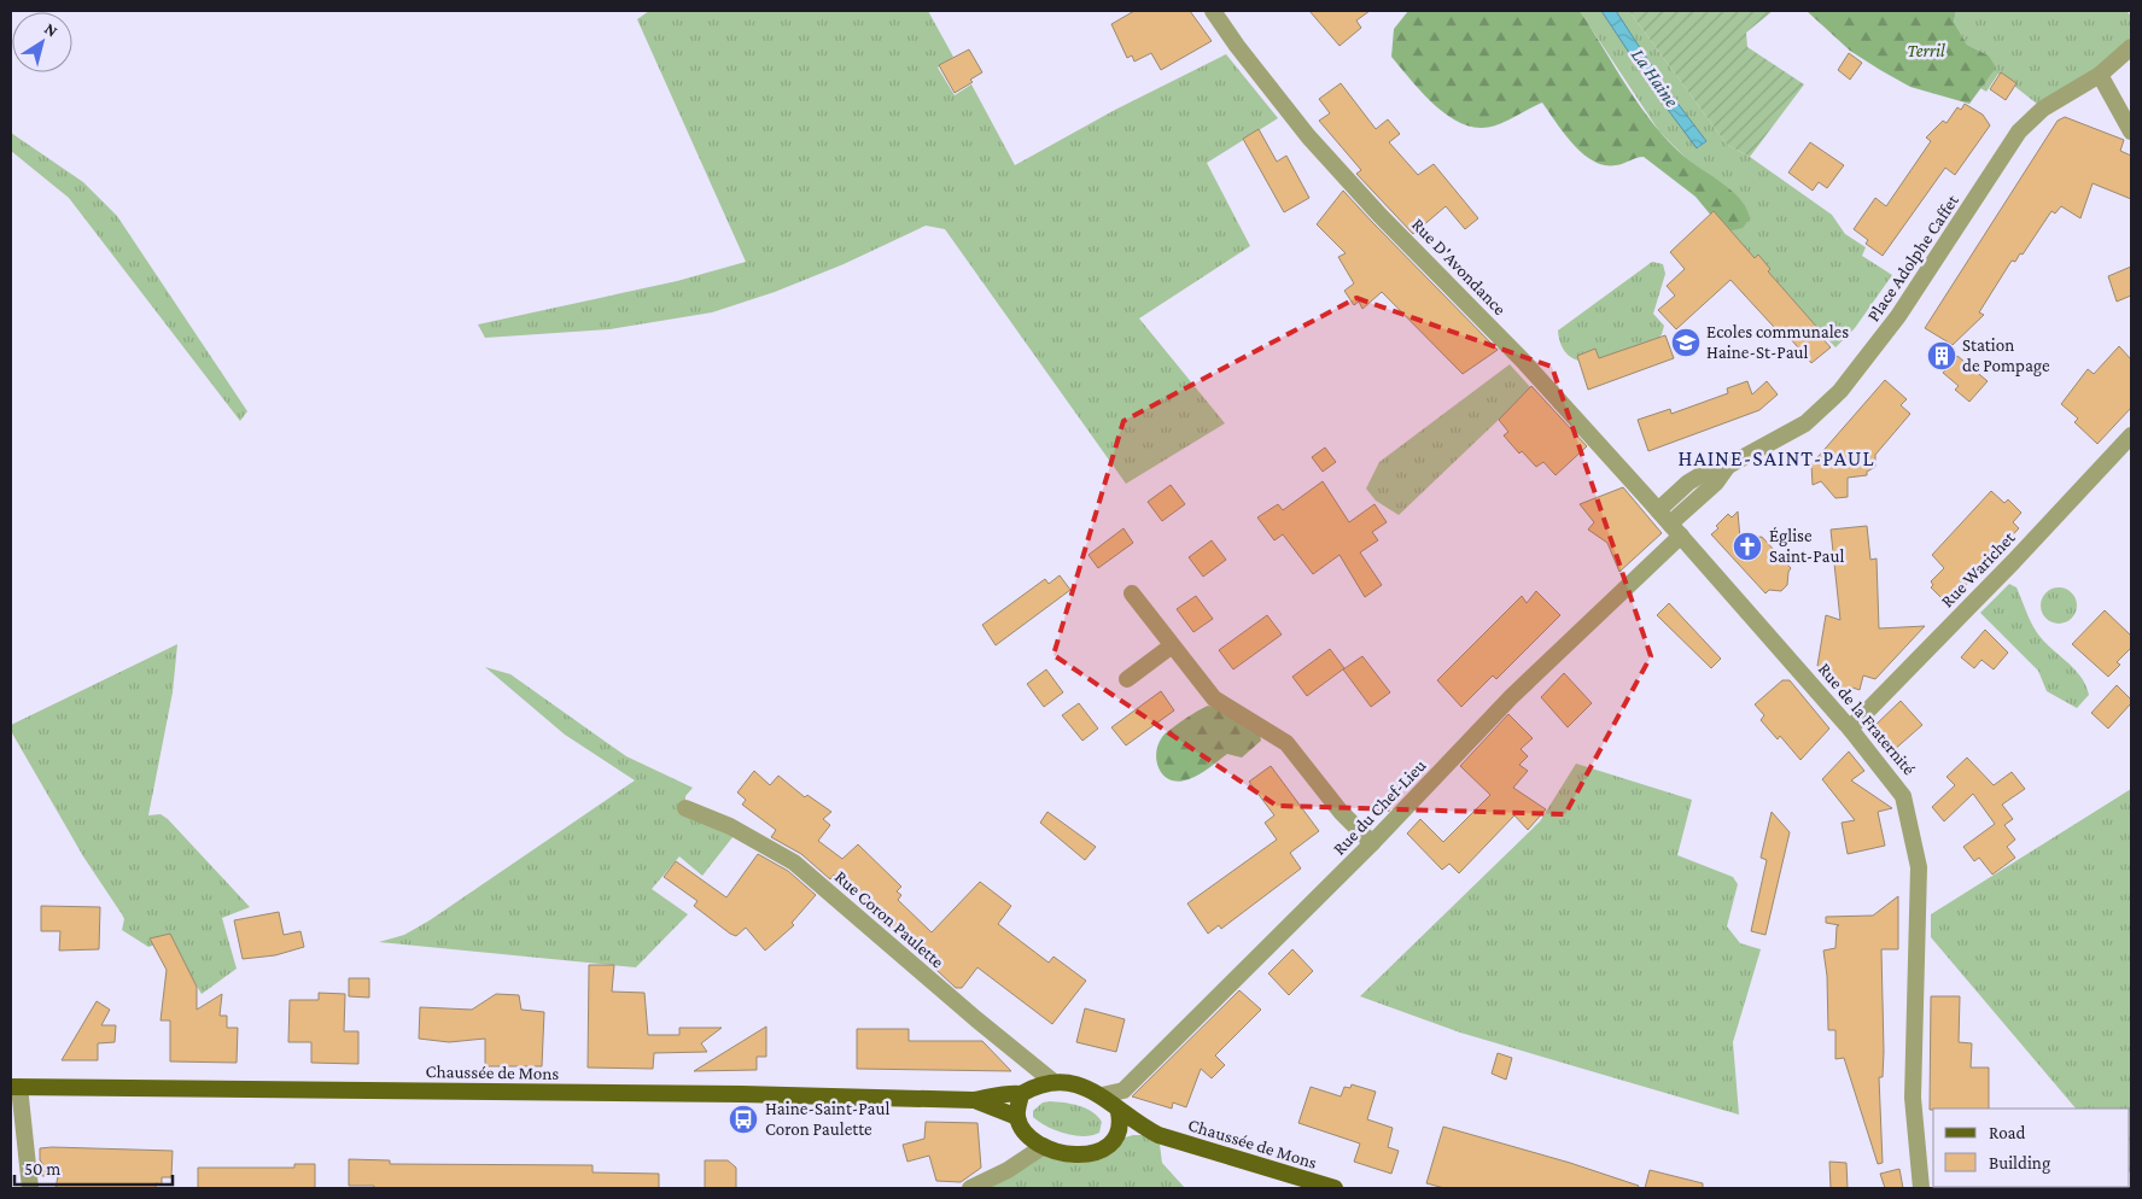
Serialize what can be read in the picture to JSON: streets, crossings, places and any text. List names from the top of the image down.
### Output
{
  "streets": {
    "main road": ["Chaussée de Mons"],
    "street": [
      "Place Adolphe Caffet",
      "Rue D'Avondance",
      "Rue Warichet",
      "Rue de la Fraternité",
      "Rue du Chef-Lieu",
      "Rue Coron Paulette"
    ]
  },
  "crossings": [
    ["Place Adolphe Caffet", "Rue D'Avondance"],
    ["Place Adolphe Caffet", "Rue du Chef-Lieu"],
    ["Rue D'Avondance", "Rue de la Fraternité"],
    ["Rue D'Avondance", "Rue du Chef-Lieu"],
    ["Rue Warichet", "Rue de la Fraternité"],
    ["Rue de la Fraternité", "Rue du Chef-Lieu"],
    ["Rue du Chef-Lieu", "Rue Coron Paulette"]
  ],
  "districts": ["HAINE-SAINT-PAUL"],
  "water": ["La Haine"],
  "parks": ["Terril"],
  "places": {
    "school or university": ["Ecoles communales Haine-St-Paul"],
    "building": ["Station de Pompage"],
    "church": ["Église Saint-Paul"],
    "bus stop": ["Haine-Saint-Paul Coron Paulette"]
  },
  "legend": ["Road", "Building"],
  "scale_bar": "50 m",
  "north": "top right"
}
